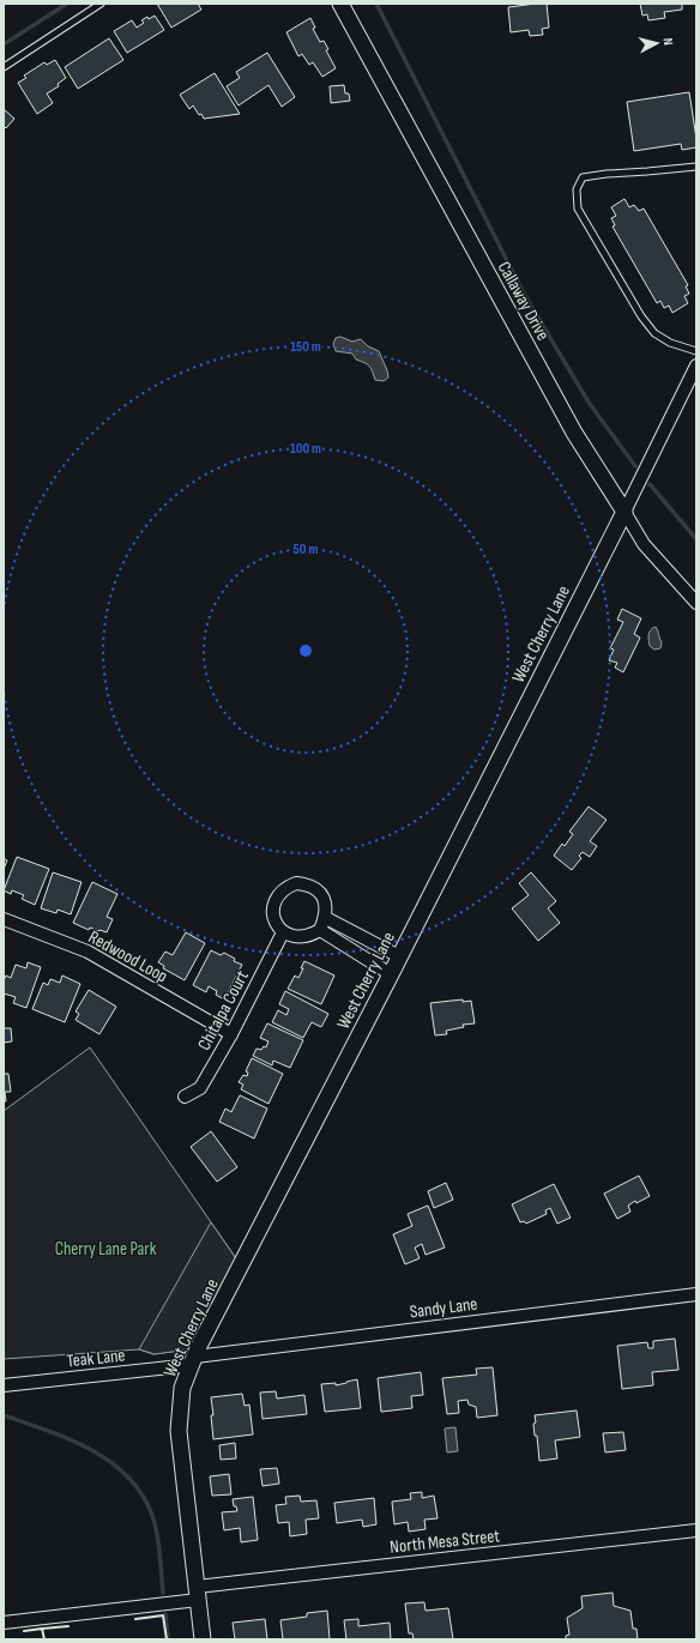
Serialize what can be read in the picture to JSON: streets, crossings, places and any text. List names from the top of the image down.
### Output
{
  "streets": {
    "street": [
      "Callaway Drive",
      "West Cherry Lane",
      "Redwood Loop",
      "Chitalpa Court",
      "Sandy Lane",
      "Teak Lane",
      "North Mesa Street"
    ]
  },
  "crossings": [
    ["Callaway Drive", "West Cherry Lane"],
    ["West Cherry Lane", "Sandy Lane"],
    ["West Cherry Lane", "Teak Lane"],
    ["West Cherry Lane", "North Mesa Street"],
    ["Redwood Loop", "Chitalpa Court"],
    ["Sandy Lane", "Teak Lane"]
  ],
  "parks": ["Cherry Lane Park"],
  "north": "right",
  "rings": ["150 m", "100 m", "50 m"]
}
